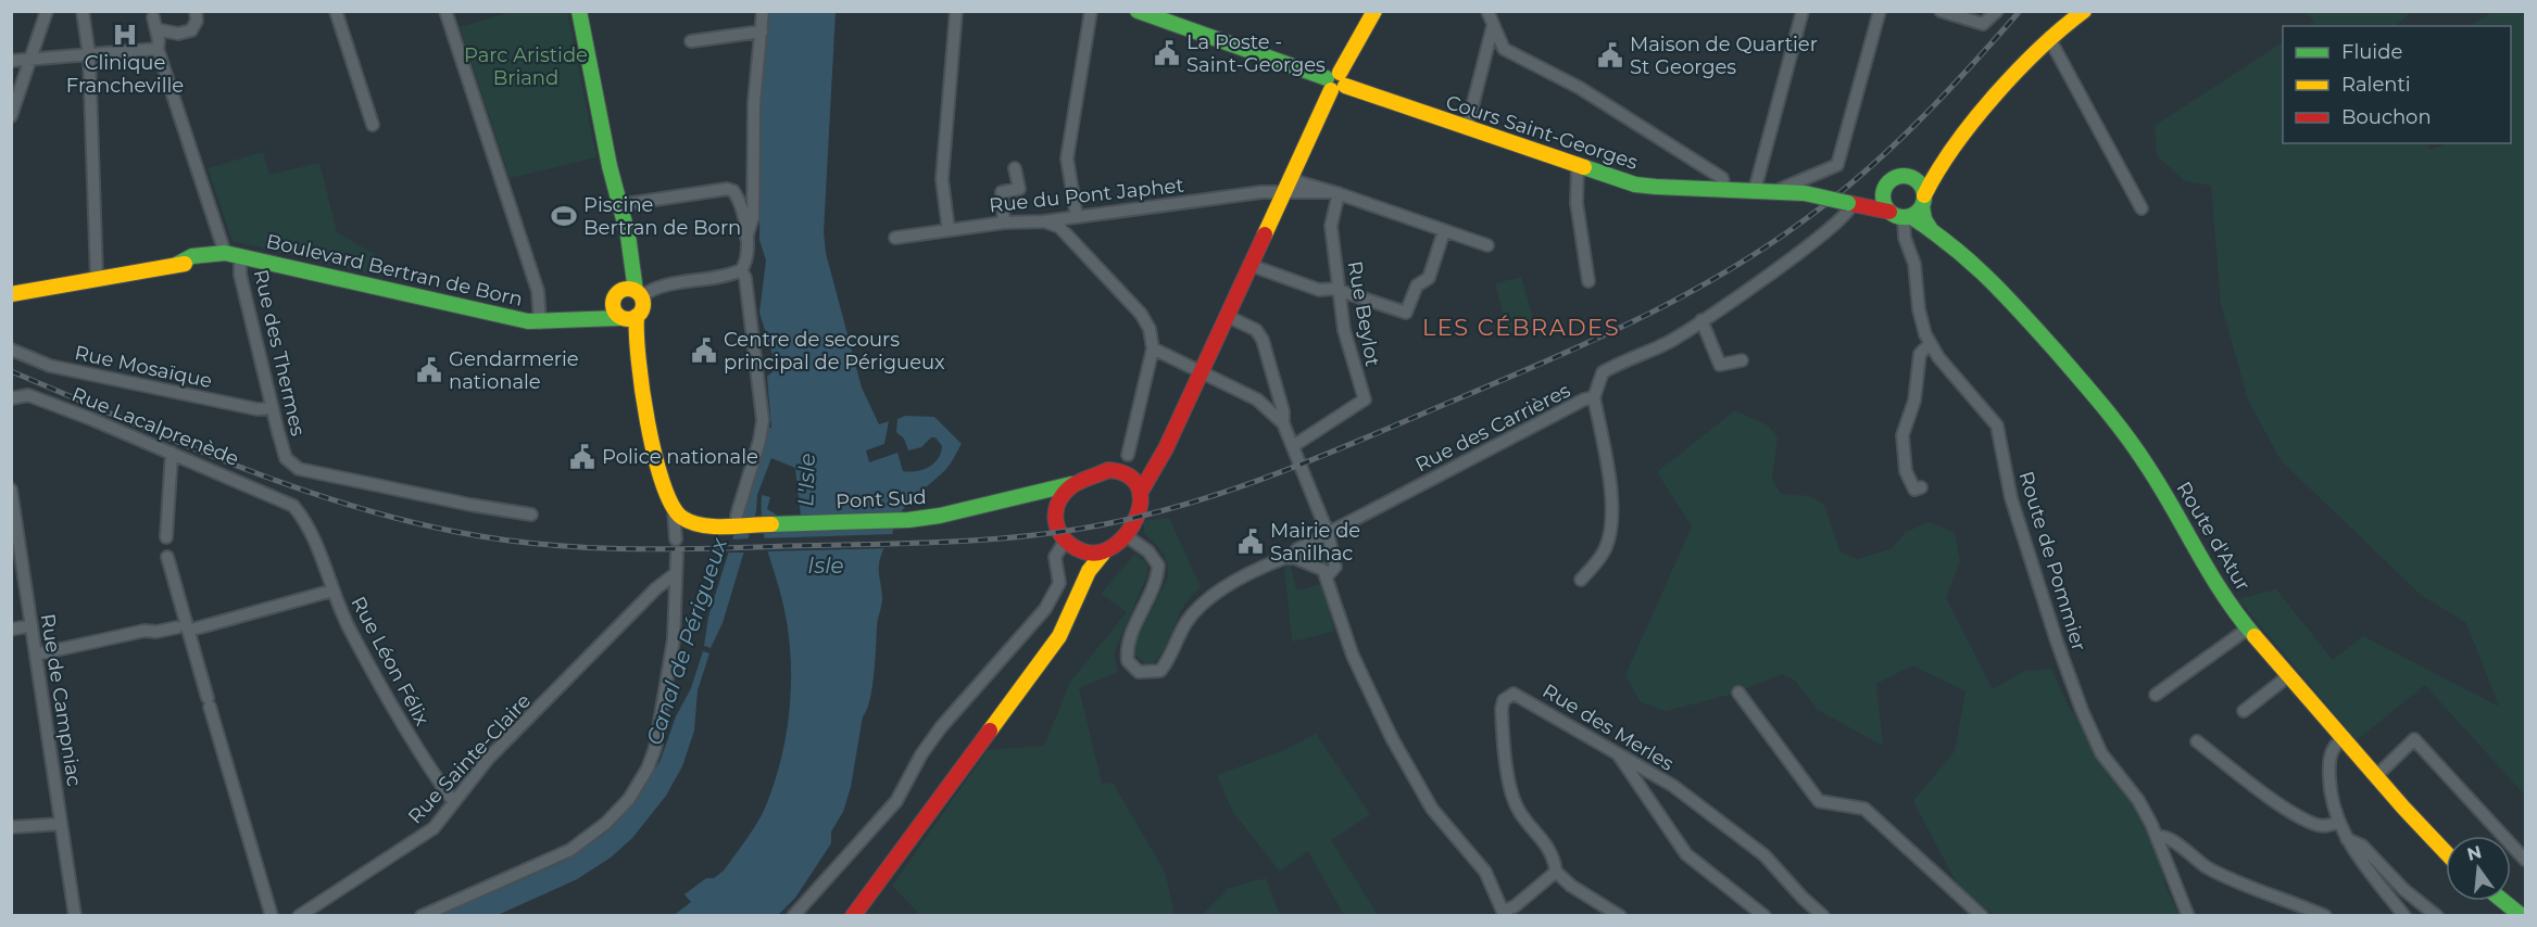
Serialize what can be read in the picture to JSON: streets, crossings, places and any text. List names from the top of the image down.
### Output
{
  "streets": {
    "main road": [
      "Cours Saint-Georges",
      "Boulevard Bertran de Born",
      "Pont Sud",
      "Route d'Atur"
    ],
    "street": [
      "Rue du Pont Japhet",
      "Rue Beylot",
      "Rue des Thermes",
      "Rue Mosaïque",
      "Rue Lacalprenède",
      "Rue des Carrières",
      "Route de Pommier",
      "Rue Léon Félix",
      "Rue de Campniac",
      "Rue des Merles",
      "Rue Sainte-Claire"
    ]
  },
  "crossings": [
    ["Cours Saint-Georges", "Rue des Carrières"],
    ["Cours Saint-Georges", "Route d'Atur"],
    ["Cours Saint-Georges", "Route de Pommier"],
    ["Boulevard Bertran de Born", "Rue des Thermes"],
    ["Rue des Thermes", "Rue Mosaïque"],
    ["Rue Lacalprenède", "Rue Léon Félix"],
    ["Rue des Carrières", "Pont Sud"],
    ["Route d'Atur", "Route de Pommier"],
    ["Rue Léon Félix", "Rue Sainte-Claire"]
  ],
  "districts": ["LES CÉBRADES"],
  "water": ["L'Isle", "Isle", "Canal de Périgueux"],
  "parks": ["Parc Aristide Briand"],
  "places": {
    "hospital": ["Clinique Francheville"],
    "public building": [
      "La Poste - Saint-Georges",
      "Maison de Quartier St Georges",
      "Centre de secours principal de Périgueux",
      "Gendarmerie nationale",
      "Police nationale",
      "Mairie de Sanilhac"
    ],
    "sports": ["Piscine Bertran de Born"]
  },
  "legend": ["Fluide", "Ralenti", "Bouchon"],
  "north": "top"
}
